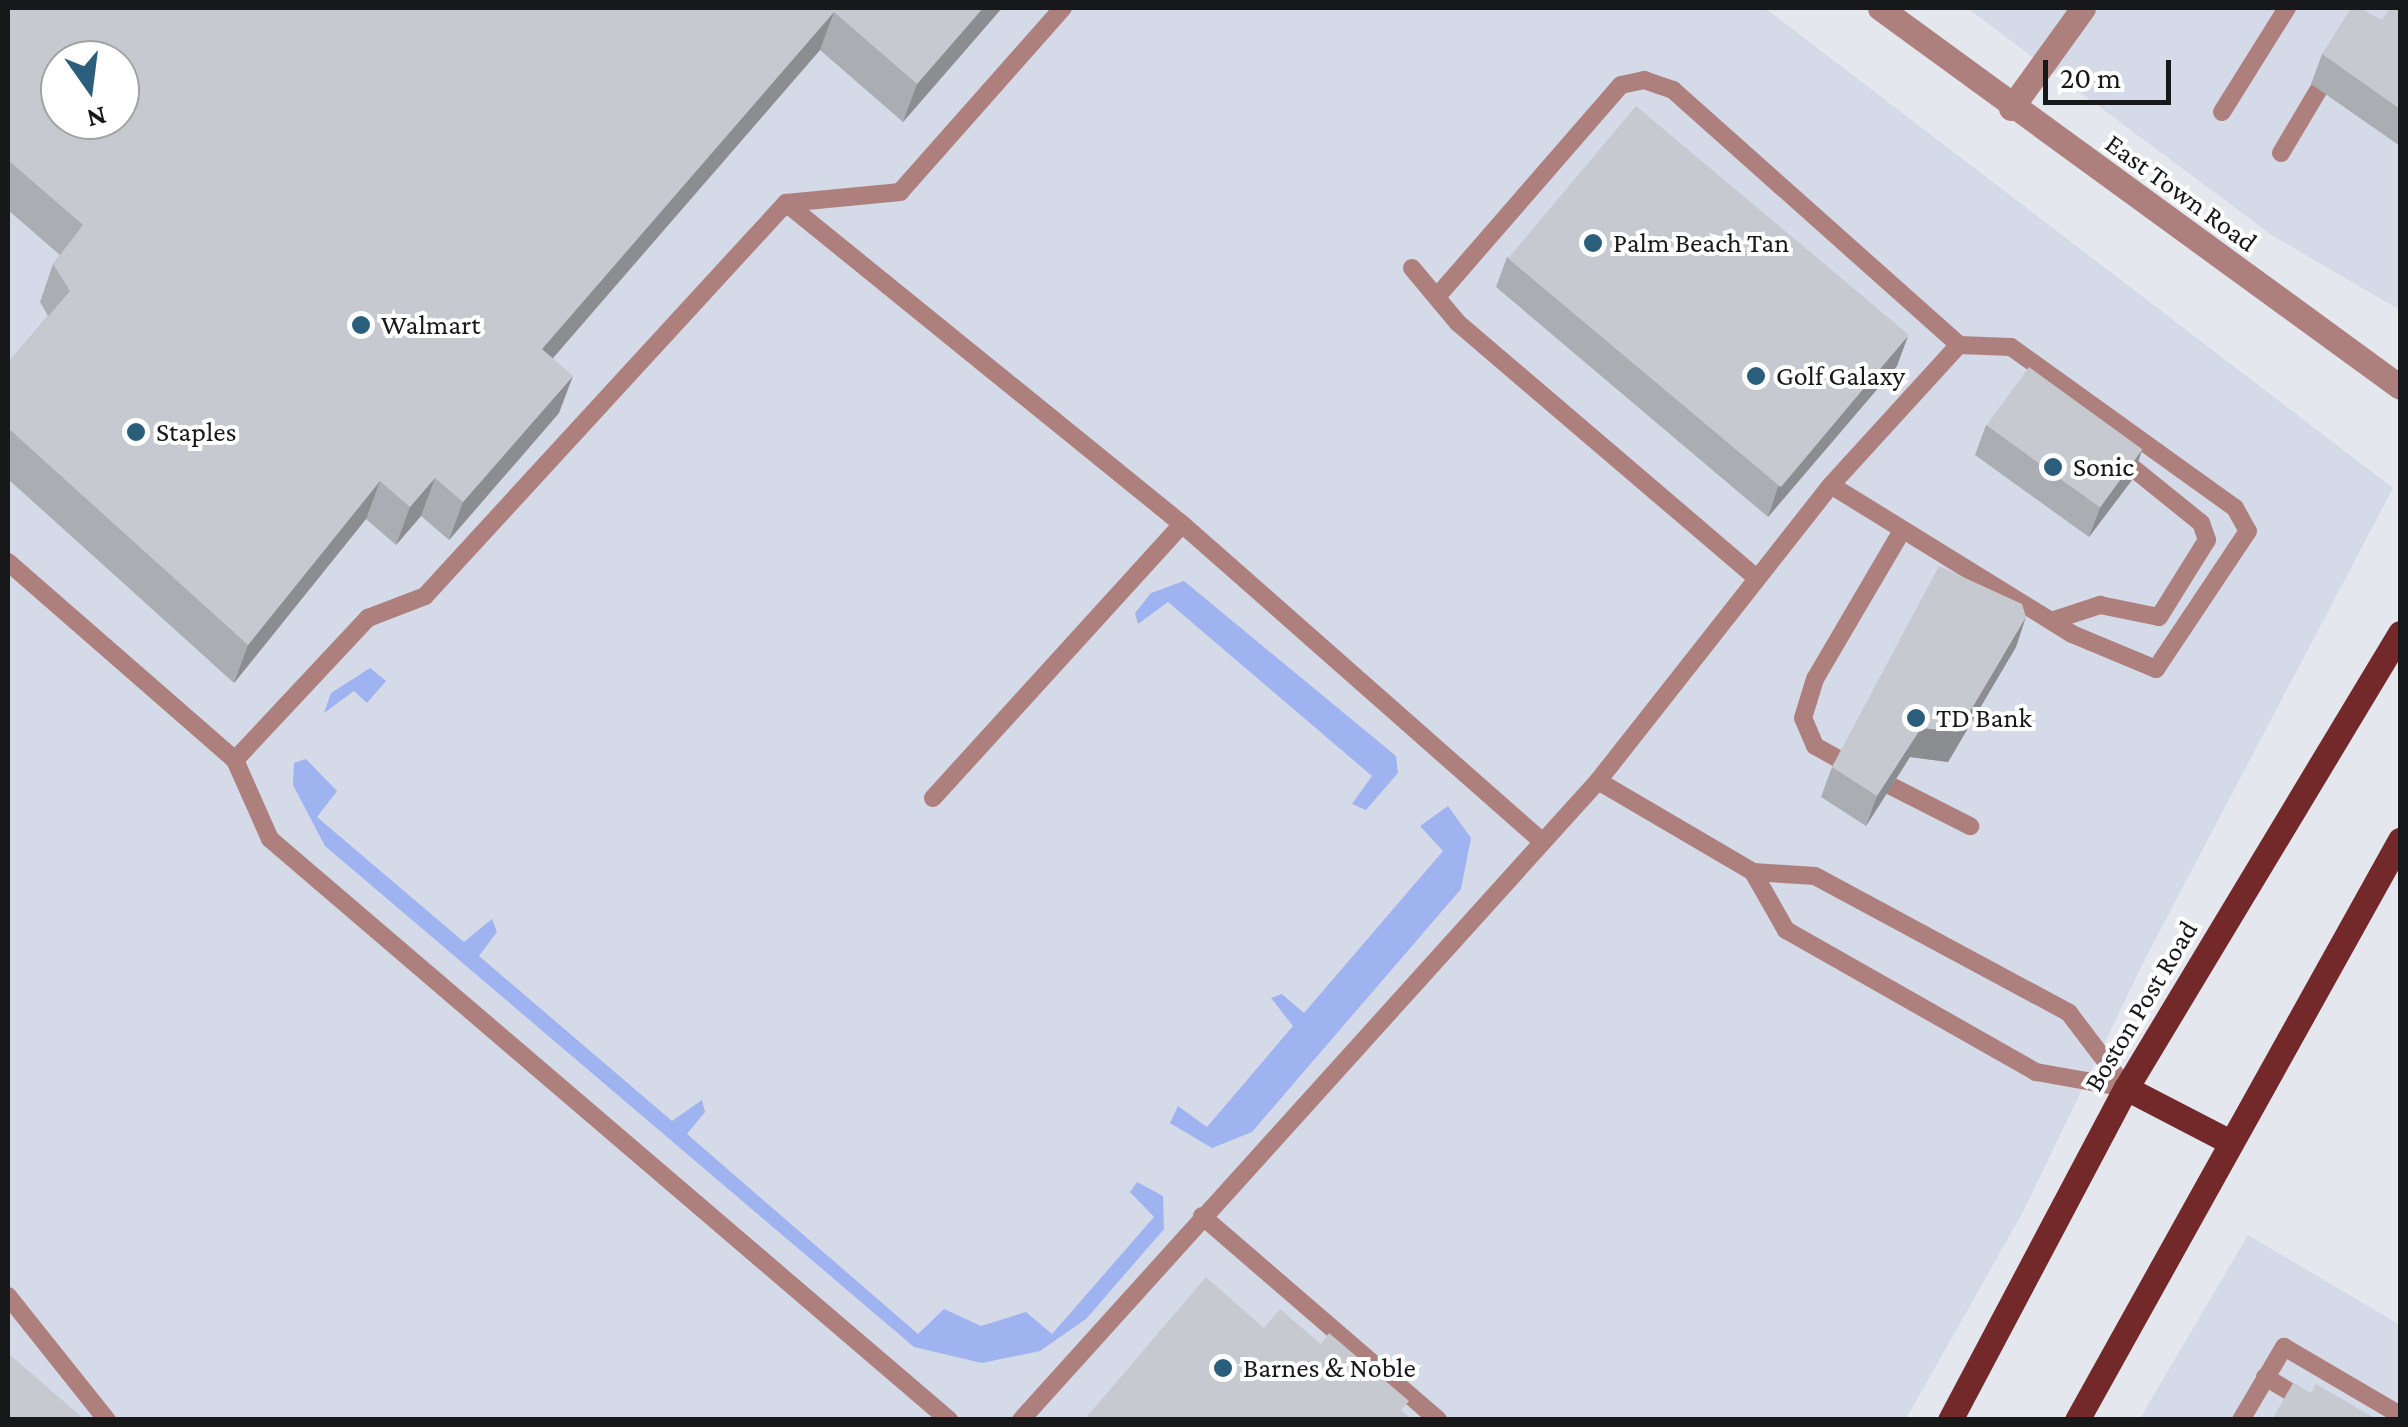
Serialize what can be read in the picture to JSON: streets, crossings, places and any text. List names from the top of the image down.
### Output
{
  "streets": {
    "main road": ["Boston Post Road"],
    "street": ["East Town Road"]
  },
  "places": [
    "Palm Beach Tan",
    "Walmart",
    "Golf Galaxy",
    "Staples",
    "Sonic",
    "TD Bank",
    "Barnes & Noble"
  ],
  "scale_bar": "20 m",
  "north": "bottom"
}
